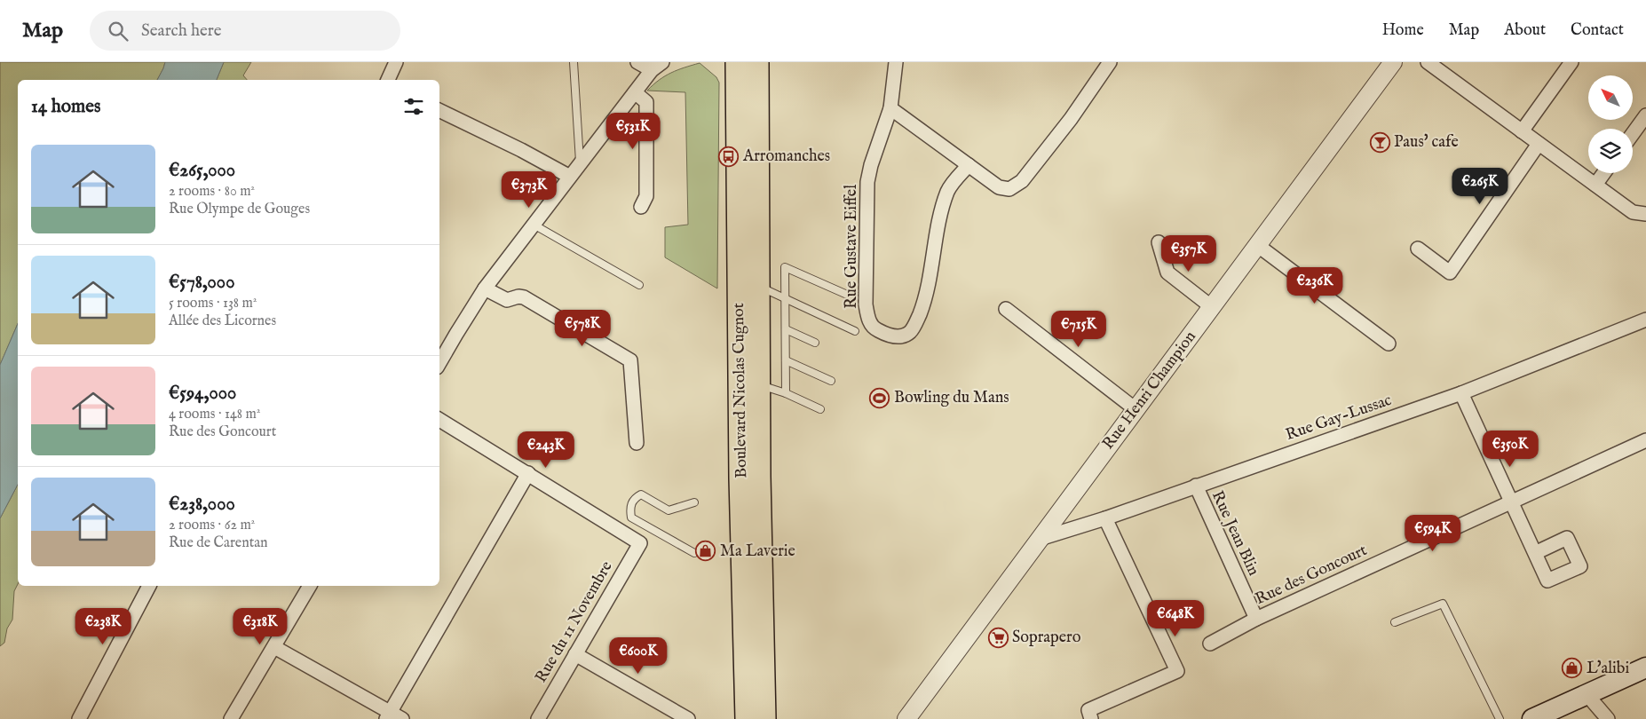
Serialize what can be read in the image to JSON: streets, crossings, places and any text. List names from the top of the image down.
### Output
{
  "streets": {
    "main road": ["Boulevard Nicolas Cugnot"],
    "street": [
      "Rue Gustave Eiffel",
      "Rue Henri Champion",
      "Rue Gay-Lussac",
      "Rue Jean Blin",
      "Rue des Goncourt",
      "Rue du 11 Novembre"
    ]
  },
  "crossings": [
    ["Rue Henri Champion", "Rue Gay-Lussac"],
    ["Rue Gay-Lussac", "Rue Jean Blin"],
    ["Rue Jean Blin", "Rue des Goncourt"]
  ],
  "places": {
    "bar": ["Paus' cafe"],
    "bus stop": ["Arromanches"],
    "sports": ["Bowling du Mans"],
    "shop": ["Ma Laverie", "L'alibi"],
    "supermarket": ["Soprapero"]
  },
  "north": "top left",
  "page": {
    "header": "Map",
    "search": "Search here",
    "nav": [
      "Home",
      "Map",
      "About",
      "Contact"
    ],
    "heading": "14 homes",
    "price": [
      "€531K",
      "€265K",
      "€373K",
      "€357K",
      "€236K",
      "€578K",
      "€715K",
      "€350K",
      "€243K",
      "€594K",
      "€648K",
      "€238K",
      "€318K",
      "€600K"
    ],
    "list": [
      {
        "name": "€265,000",
        "note": "2 rooms · 80 m² · Rue Olympe de Gouges"
      },
      {
        "name": "€578,000",
        "note": "5 rooms · 138 m² · Allée des Licornes"
      },
      {
        "name": "€594,000",
        "note": "4 rooms · 148 m² · Rue des Goncourt"
      },
      {
        "name": "€238,000",
        "note": "2 rooms · 62 m² · Rue de Carentan"
      }
    ]
  }
}
